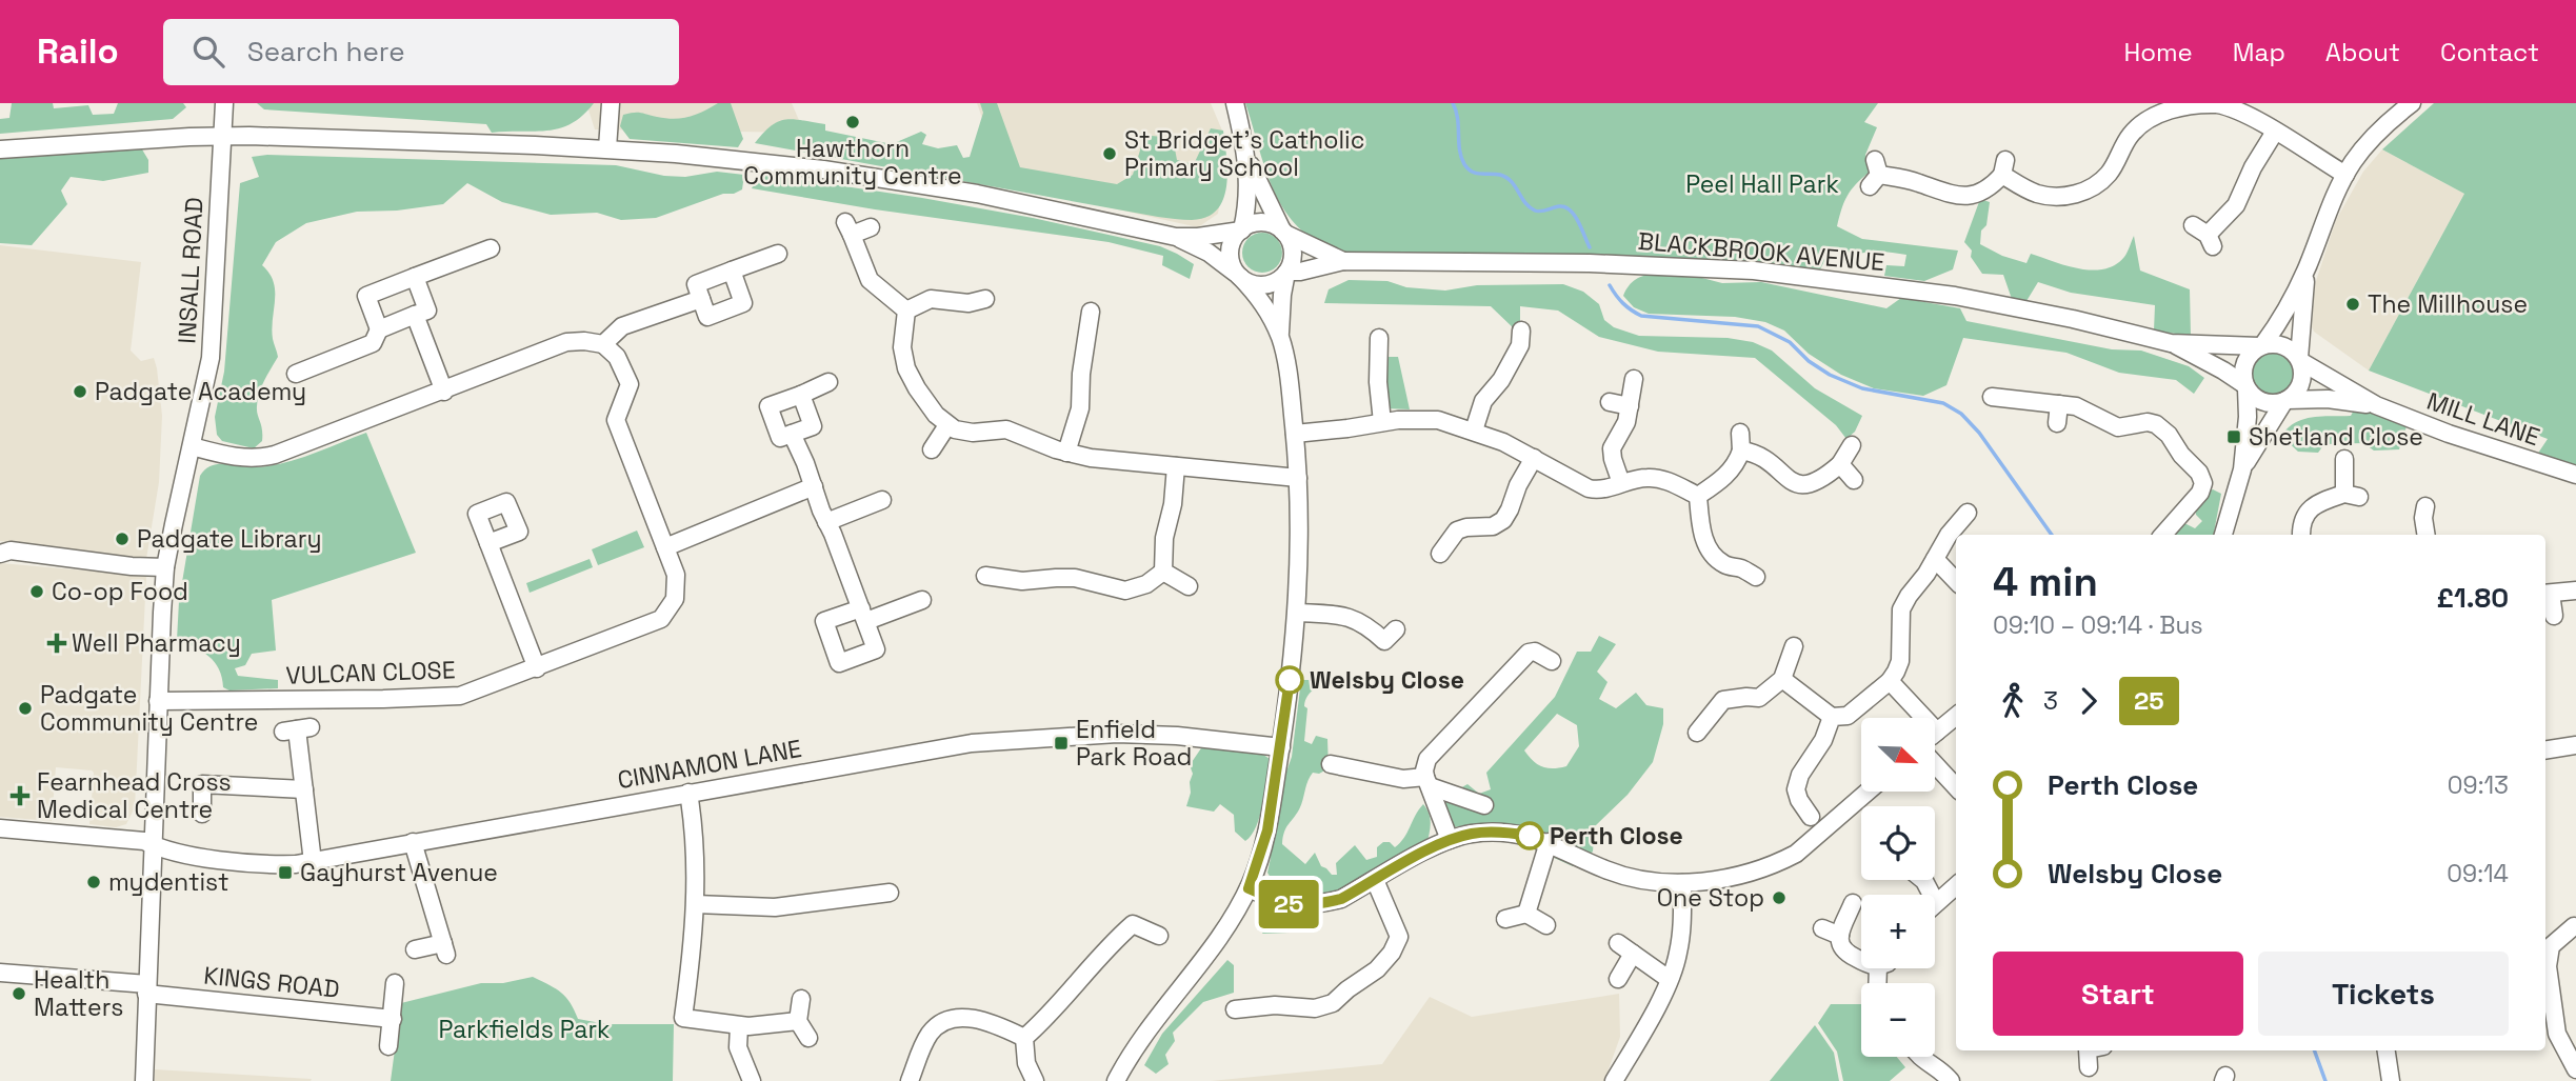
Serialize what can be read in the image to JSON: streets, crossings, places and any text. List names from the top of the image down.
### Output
{
  "streets": {
    "street": [
      "BLACKBROOK AVENUE",
      "INSALL ROAD",
      "MILL LANE",
      "VULCAN CLOSE",
      "CINNAMON LANE",
      "KINGS ROAD"
    ]
  },
  "crossings": [
    ["BLACKBROOK AVENUE", "MILL LANE"],
    ["INSALL ROAD", "VULCAN CLOSE"],
    ["INSALL ROAD", "CINNAMON LANE"],
    ["INSALL ROAD", "KINGS ROAD"]
  ],
  "parks": ["Peel Hall Park", "Parkfields Park"],
  "places": {
    "other": [
      "Hawthorn Community Centre",
      "St Bridget's Catholic Primary School",
      "The Millhouse",
      "Padgate Academy",
      "Padgate Library",
      "Co-op Food",
      "Welsby Close",
      "Padgate Community Centre",
      "Perth Close",
      "mydentist",
      "One Stop",
      "Health Matters"
    ],
    "transit": ["Shetland Close", "Enfield Park Road", "Gayhurst Avenue"],
    "health": ["Well Pharmacy", "Fearnhead Cross Medical Centre"]
  },
  "lines": ["bus line 25"],
  "north": "bottom right",
  "page": {
    "header": "Railo",
    "search": "Search here",
    "nav": [
      "Home",
      "Map",
      "About",
      "Contact"
    ],
    "on_map": "25",
    "heading": ["4 min", "09:10 – 09:14 · Bus", "£1.80"],
    "legs": ["3", "25"],
    "map_buttons": ["+", "−"],
    "list": [
      {
        "name": "Perth Close",
        "value": "09:13"
      },
      {
        "name": "Welsby Close",
        "value": "09:14"
      }
    ],
    "buttons": ["Start", "Tickets"]
  }
}
